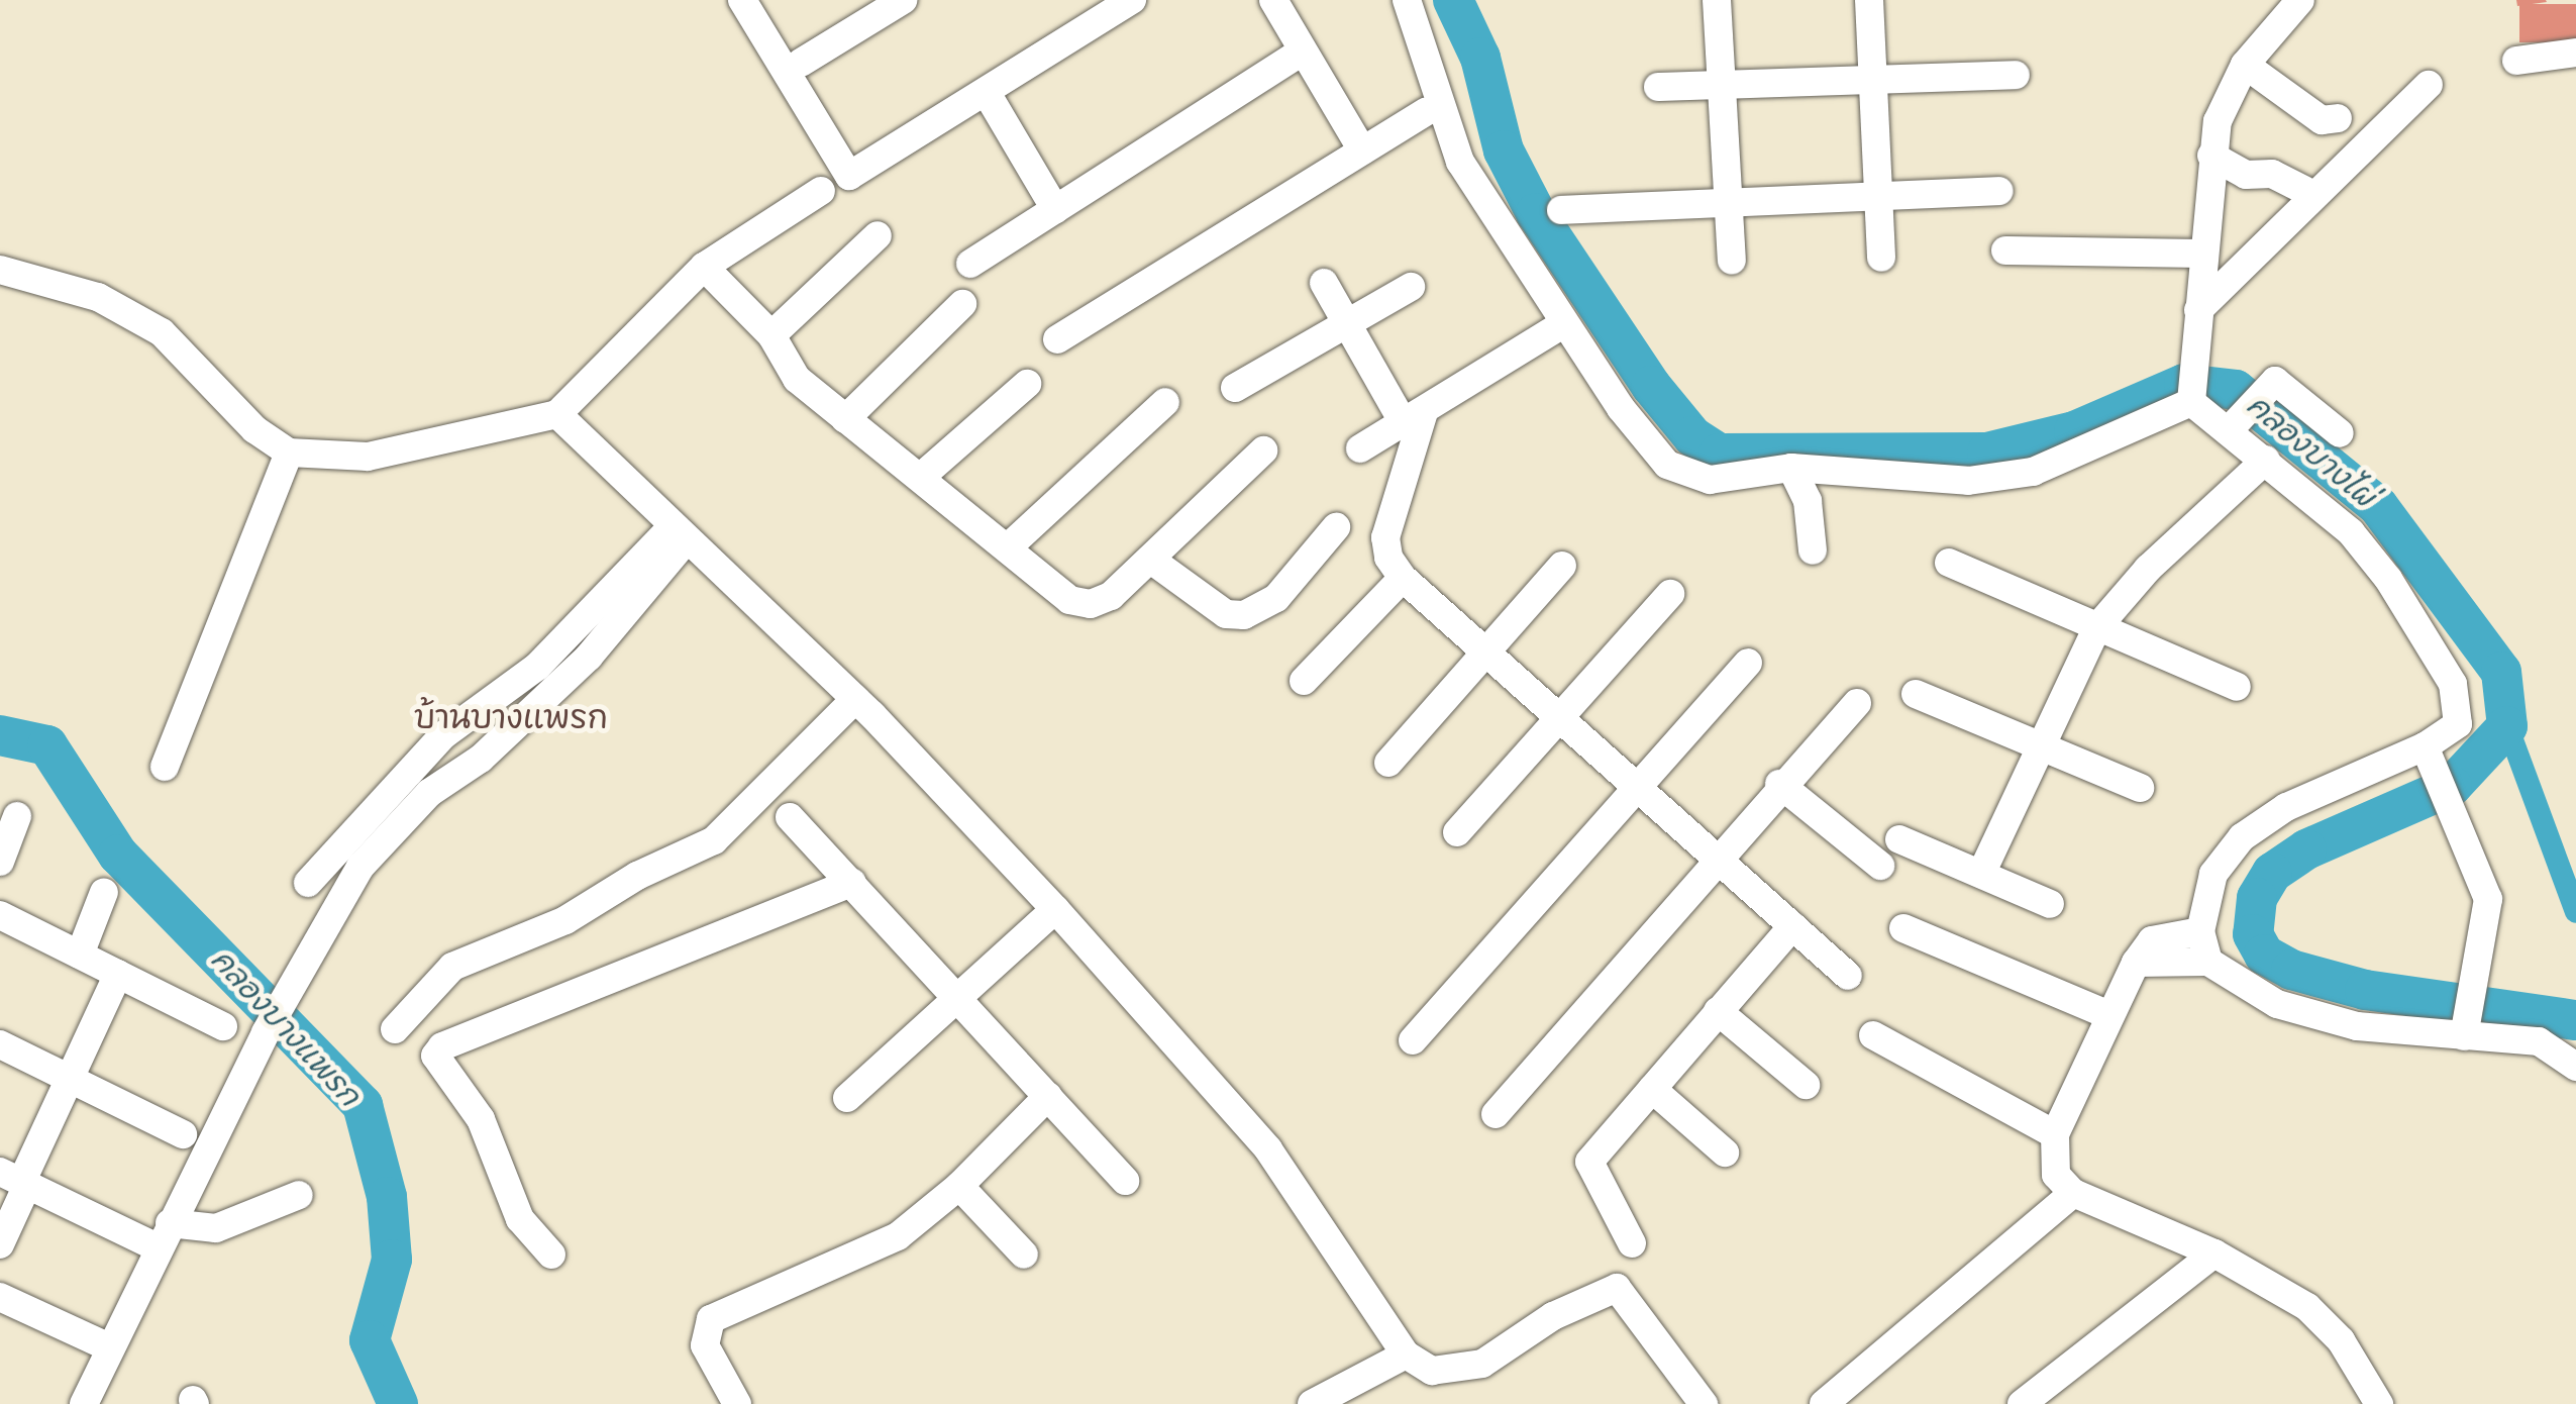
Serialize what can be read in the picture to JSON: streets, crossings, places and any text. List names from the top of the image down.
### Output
{
  "districts": ["บ้านบางแพรก"],
  "water": ["คลองบางไผ่", "คลองบางแพรก"]
}
